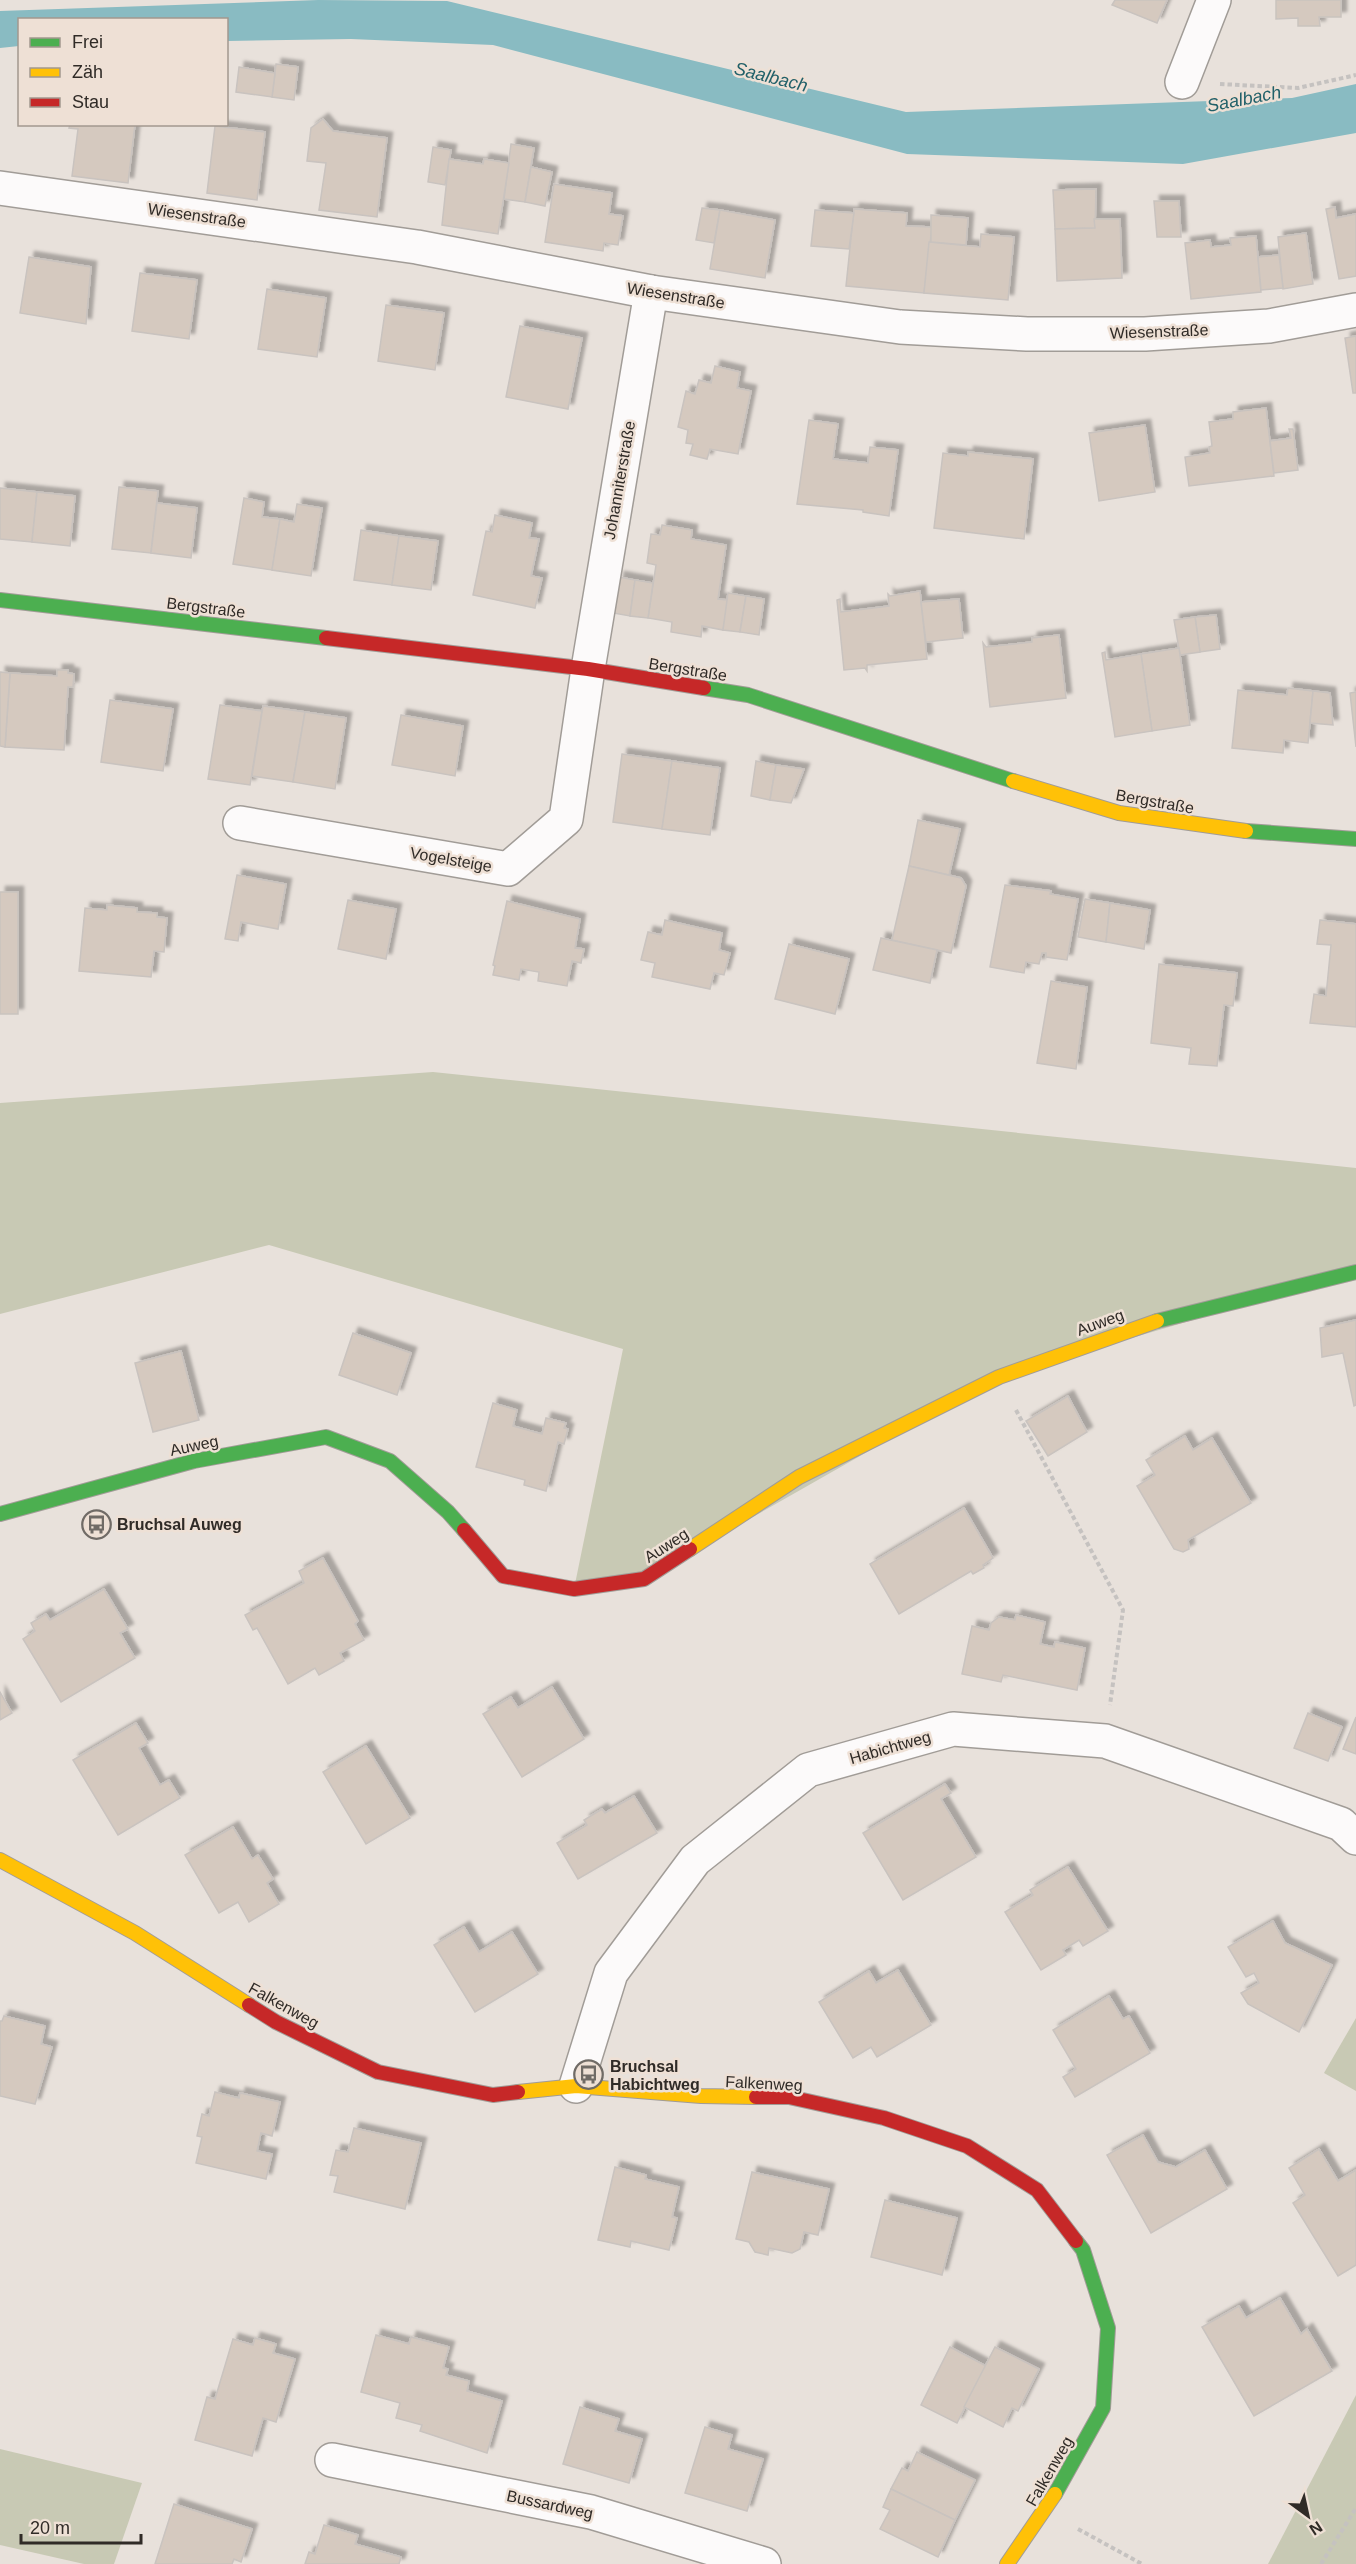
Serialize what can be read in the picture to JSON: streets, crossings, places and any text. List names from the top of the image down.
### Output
{
  "streets": {
    "street": [
      "Wiesenstraße",
      "Johanniterstraße",
      "Bergstraße",
      "Vogelsteige",
      "Auweg",
      "Habichtweg",
      "Falkenweg",
      "Bussardweg"
    ]
  },
  "crossings": [
    ["Wiesenstraße", "Johanniterstraße"],
    ["Johanniterstraße", "Bergstraße"],
    ["Johanniterstraße", "Vogelsteige"],
    ["Bergstraße", "Vogelsteige"],
    ["Habichtweg", "Falkenweg"]
  ],
  "water": ["Saalbach"],
  "places": {
    "bus stop": ["Bruchsal Auweg", "Bruchsal Habichtweg"]
  },
  "legend": ["Frei", "Zäh", "Stau"],
  "scale_bar": "20 m",
  "north": "bottom right"
}
